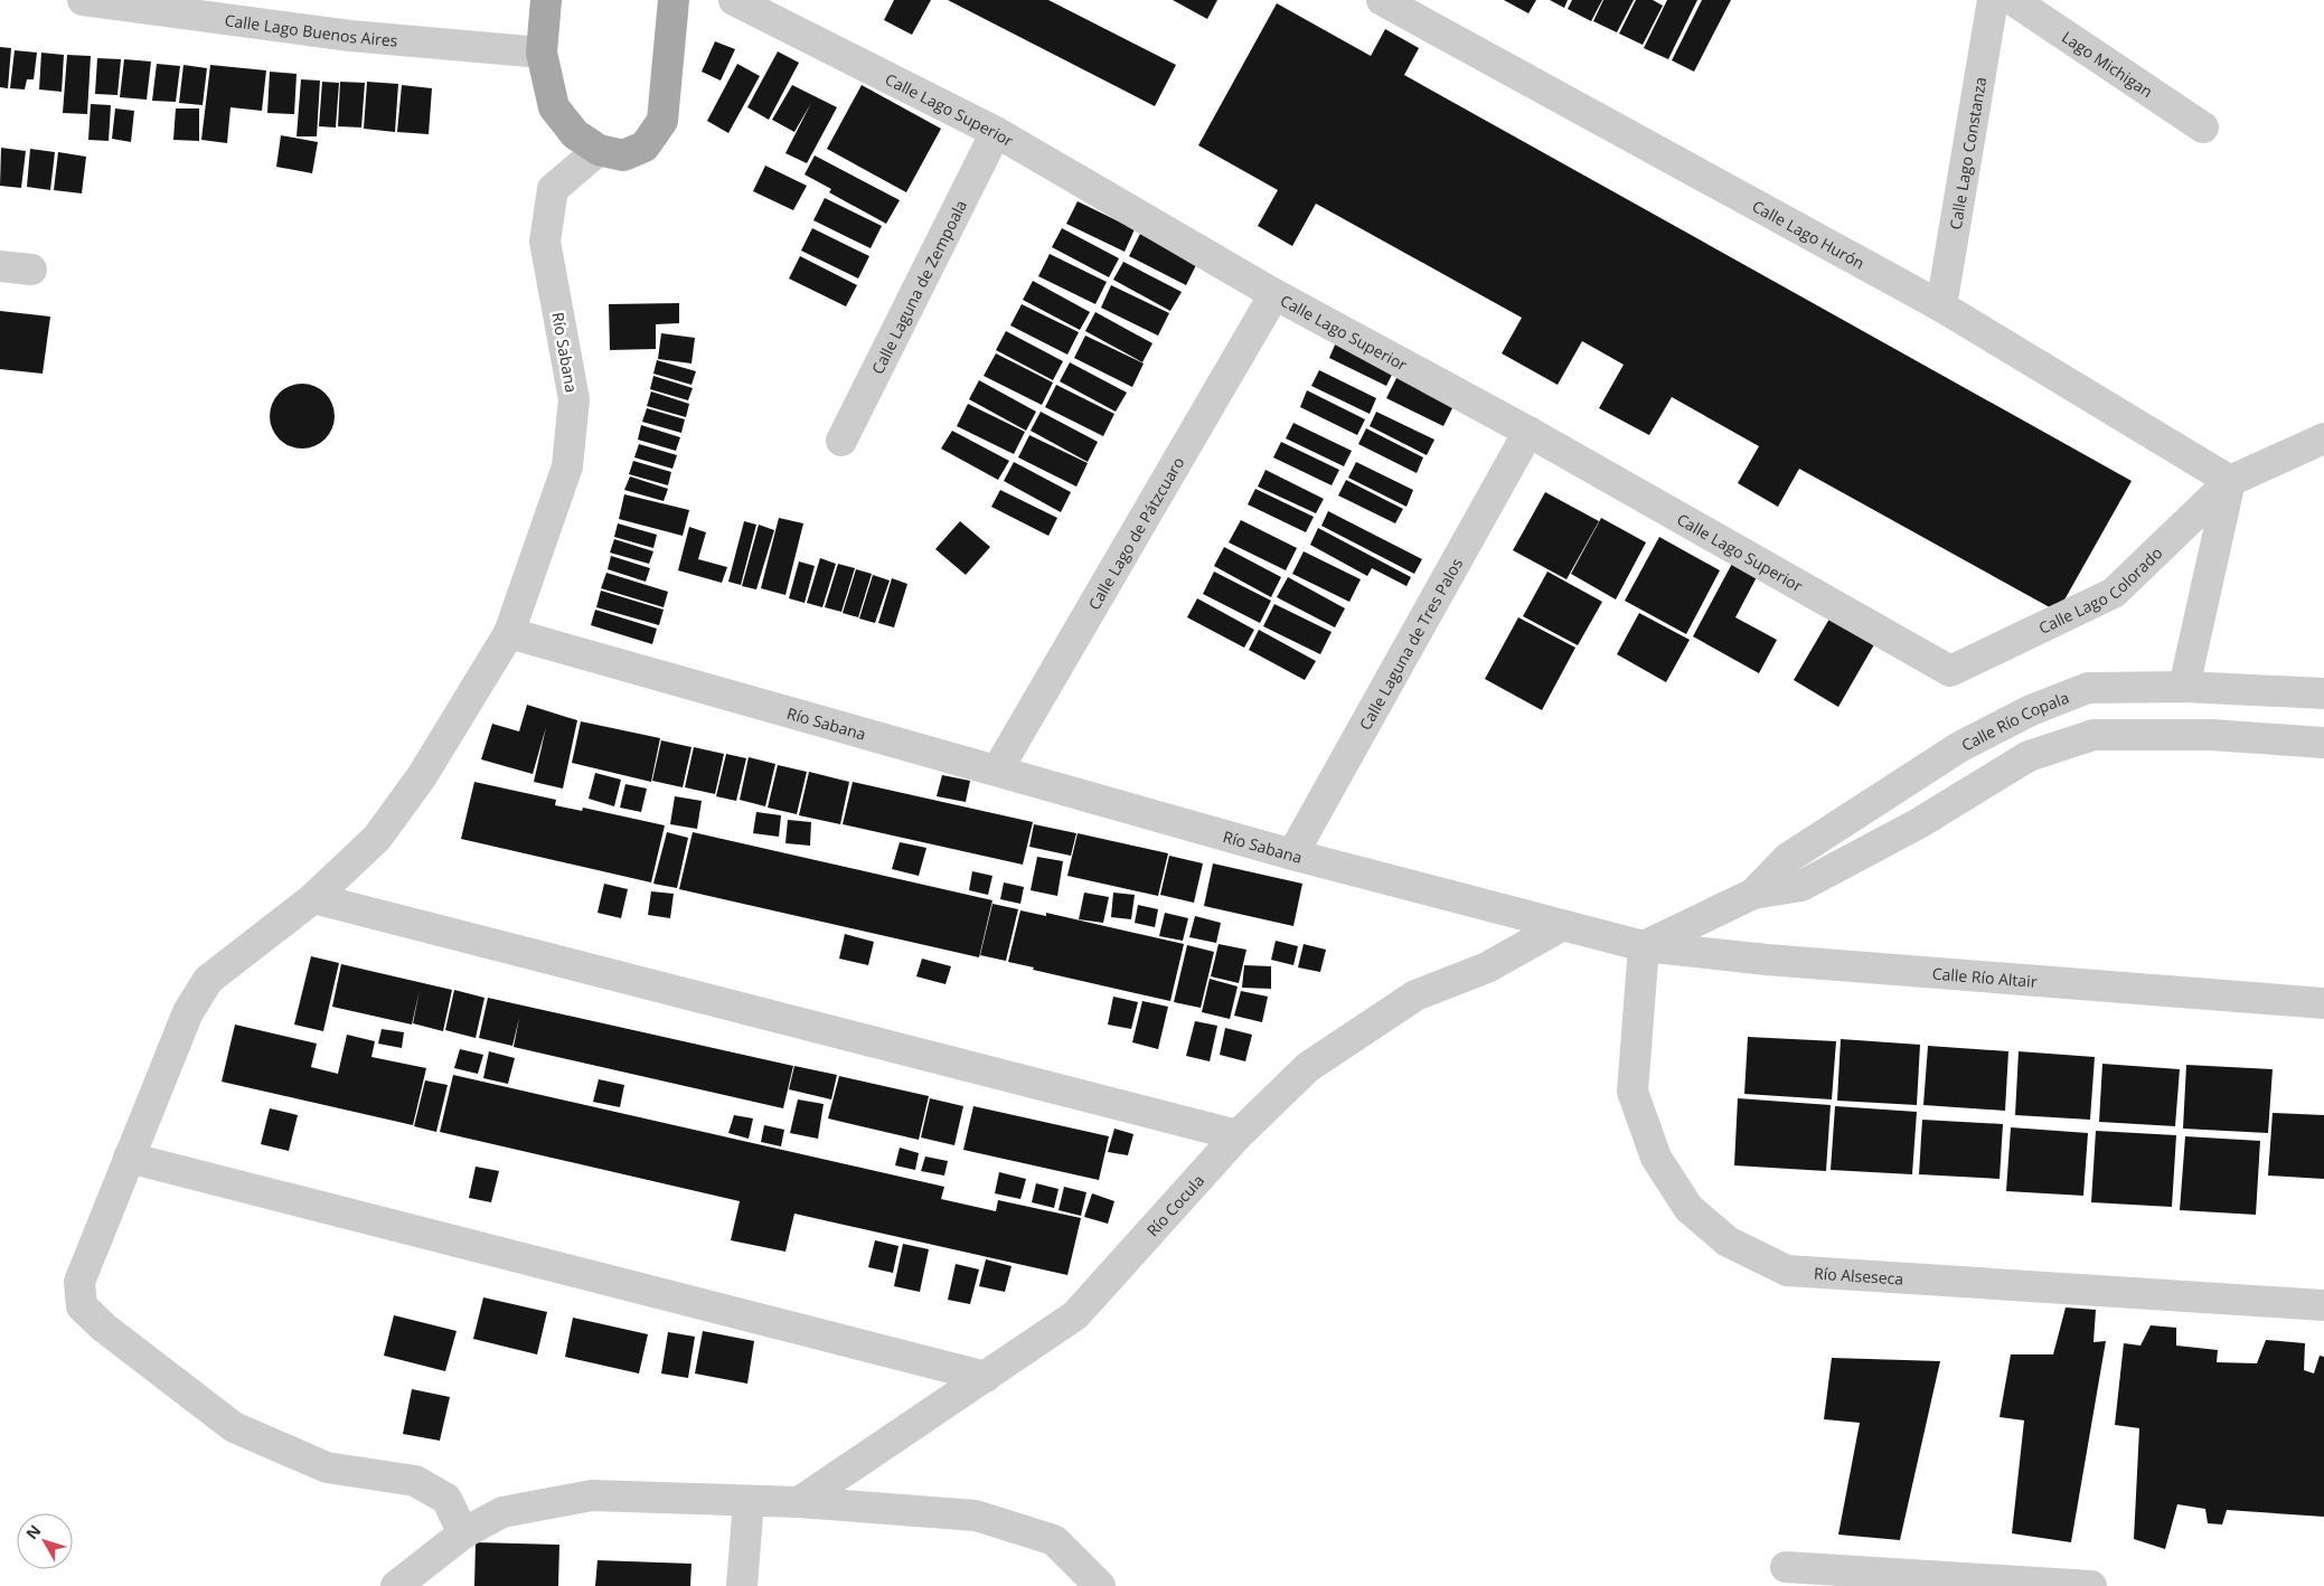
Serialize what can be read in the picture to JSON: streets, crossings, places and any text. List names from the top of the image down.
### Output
{
  "streets": {
    "street": [
      "Calle Lago Buenos Aires",
      "Lago Michigan",
      "Calle Lago Superior",
      "Calle Lago Constanza",
      "Calle Lago Hurón",
      "Calle Laguna de Zempoala",
      "Río Sabana",
      "Calle Lago de Pátzcuaro",
      "Calle Lago Colorado",
      "Calle Laguna de Tres Palos",
      "Calle Río Copala",
      "Calle Río Altair",
      "Río Cocula",
      "Río Alseseca"
    ]
  },
  "crossings": [
    ["Calle Lago Superior", "Calle Laguna de Zempoala"],
    ["Calle Lago Superior", "Calle Lago de Pátzcuaro"],
    ["Calle Lago Superior", "Calle Lago Colorado"],
    ["Calle Lago Superior", "Calle Laguna de Tres Palos"],
    ["Calle Lago Constanza", "Calle Lago Hurón"],
    ["Calle Lago Hurón", "Calle Lago Colorado"],
    ["Río Sabana", "Calle Lago de Pátzcuaro"],
    ["Río Sabana", "Calle Laguna de Tres Palos"],
    ["Río Sabana", "Calle Río Copala"],
    ["Río Sabana", "Calle Río Altair"],
    ["Río Sabana", "Río Cocula"],
    ["Río Sabana", "Río Alseseca"],
    ["Calle Río Copala", "Calle Río Altair"],
    ["Calle Río Copala", "Río Alseseca"],
    ["Calle Río Altair", "Río Alseseca"]
  ],
  "north": "top left"
}
